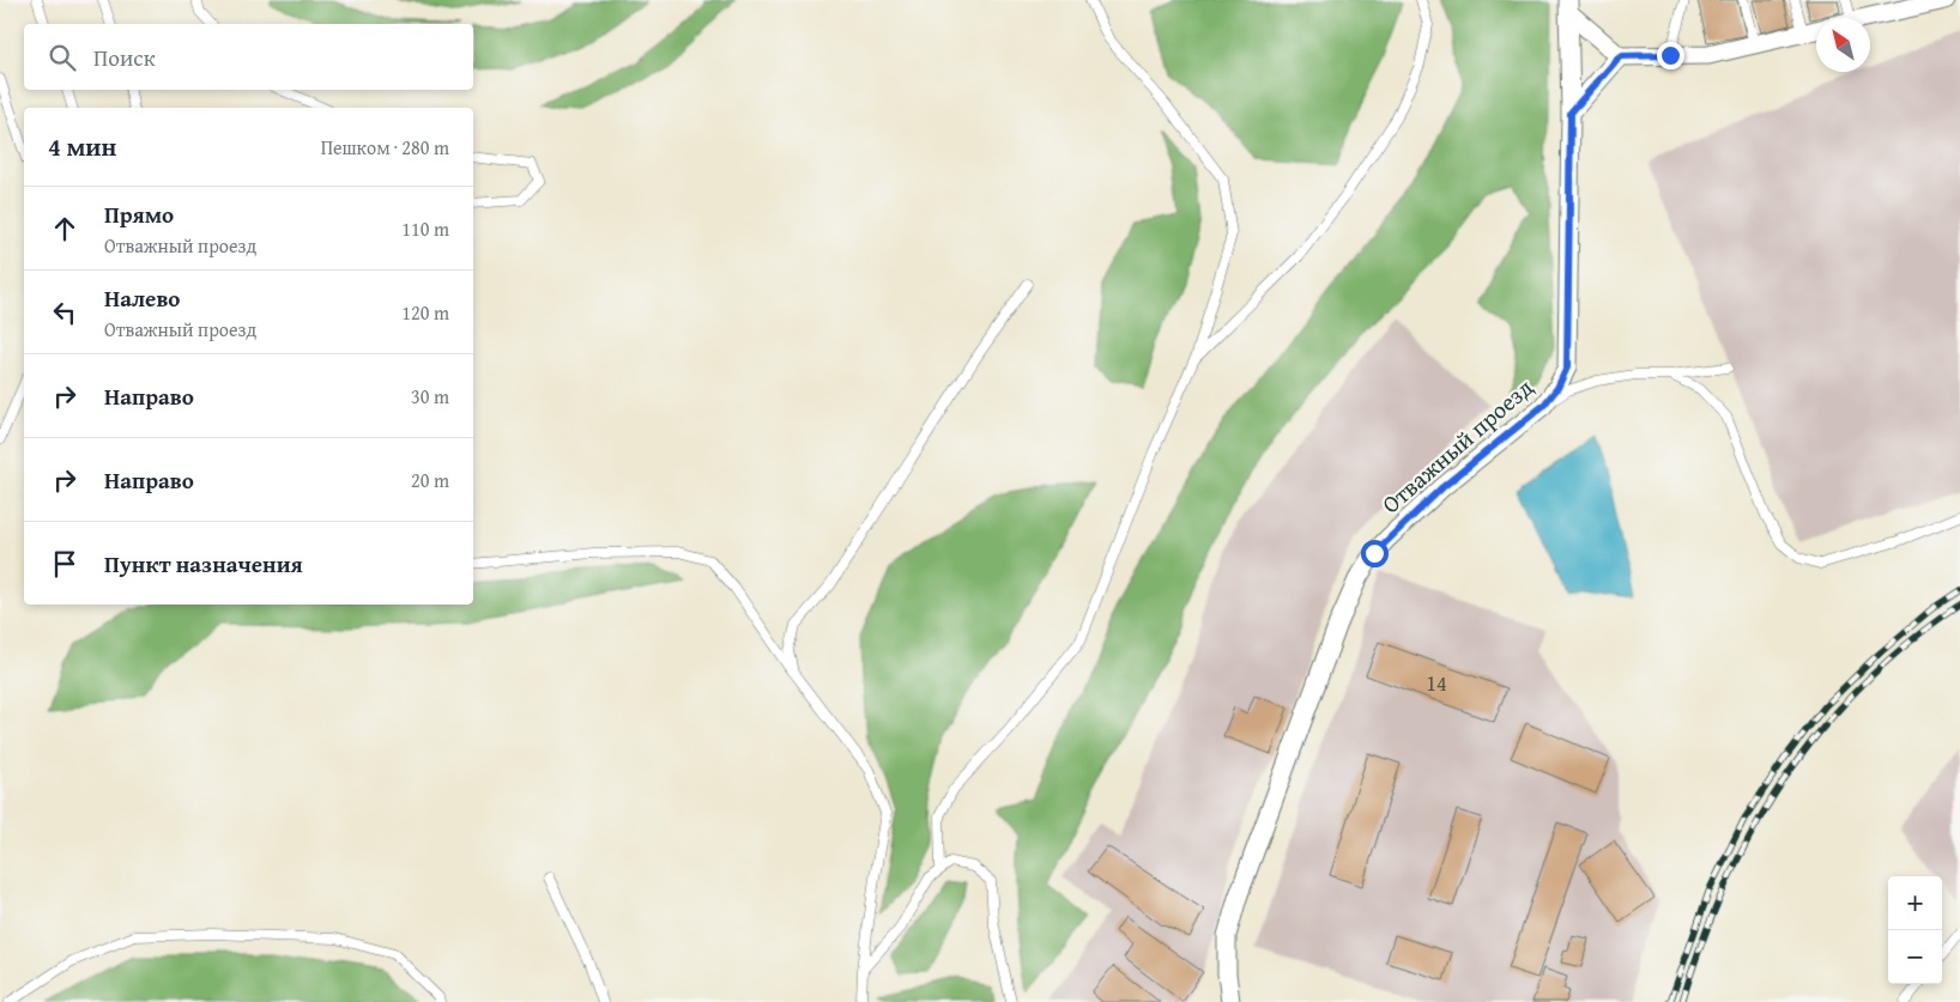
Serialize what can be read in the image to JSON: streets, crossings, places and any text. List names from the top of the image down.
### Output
{
  "streets": {
    "street": ["Отважный проезд"]
  },
  "house_numbers": ["14"],
  "north": "top left",
  "page": {
    "search": "Поиск",
    "heading": ["4 мин", "Пешком · 280 m"],
    "list": [
      ["Прямо", "Отважный проезд", "110 m"],
      ["Налево", "Отважный проезд", "120 m"],
      ["Направо", "30 m"],
      ["Направо", "20 m"],
      "Пункт назначения"
    ],
    "map_buttons": ["+", "−"]
  }
}
